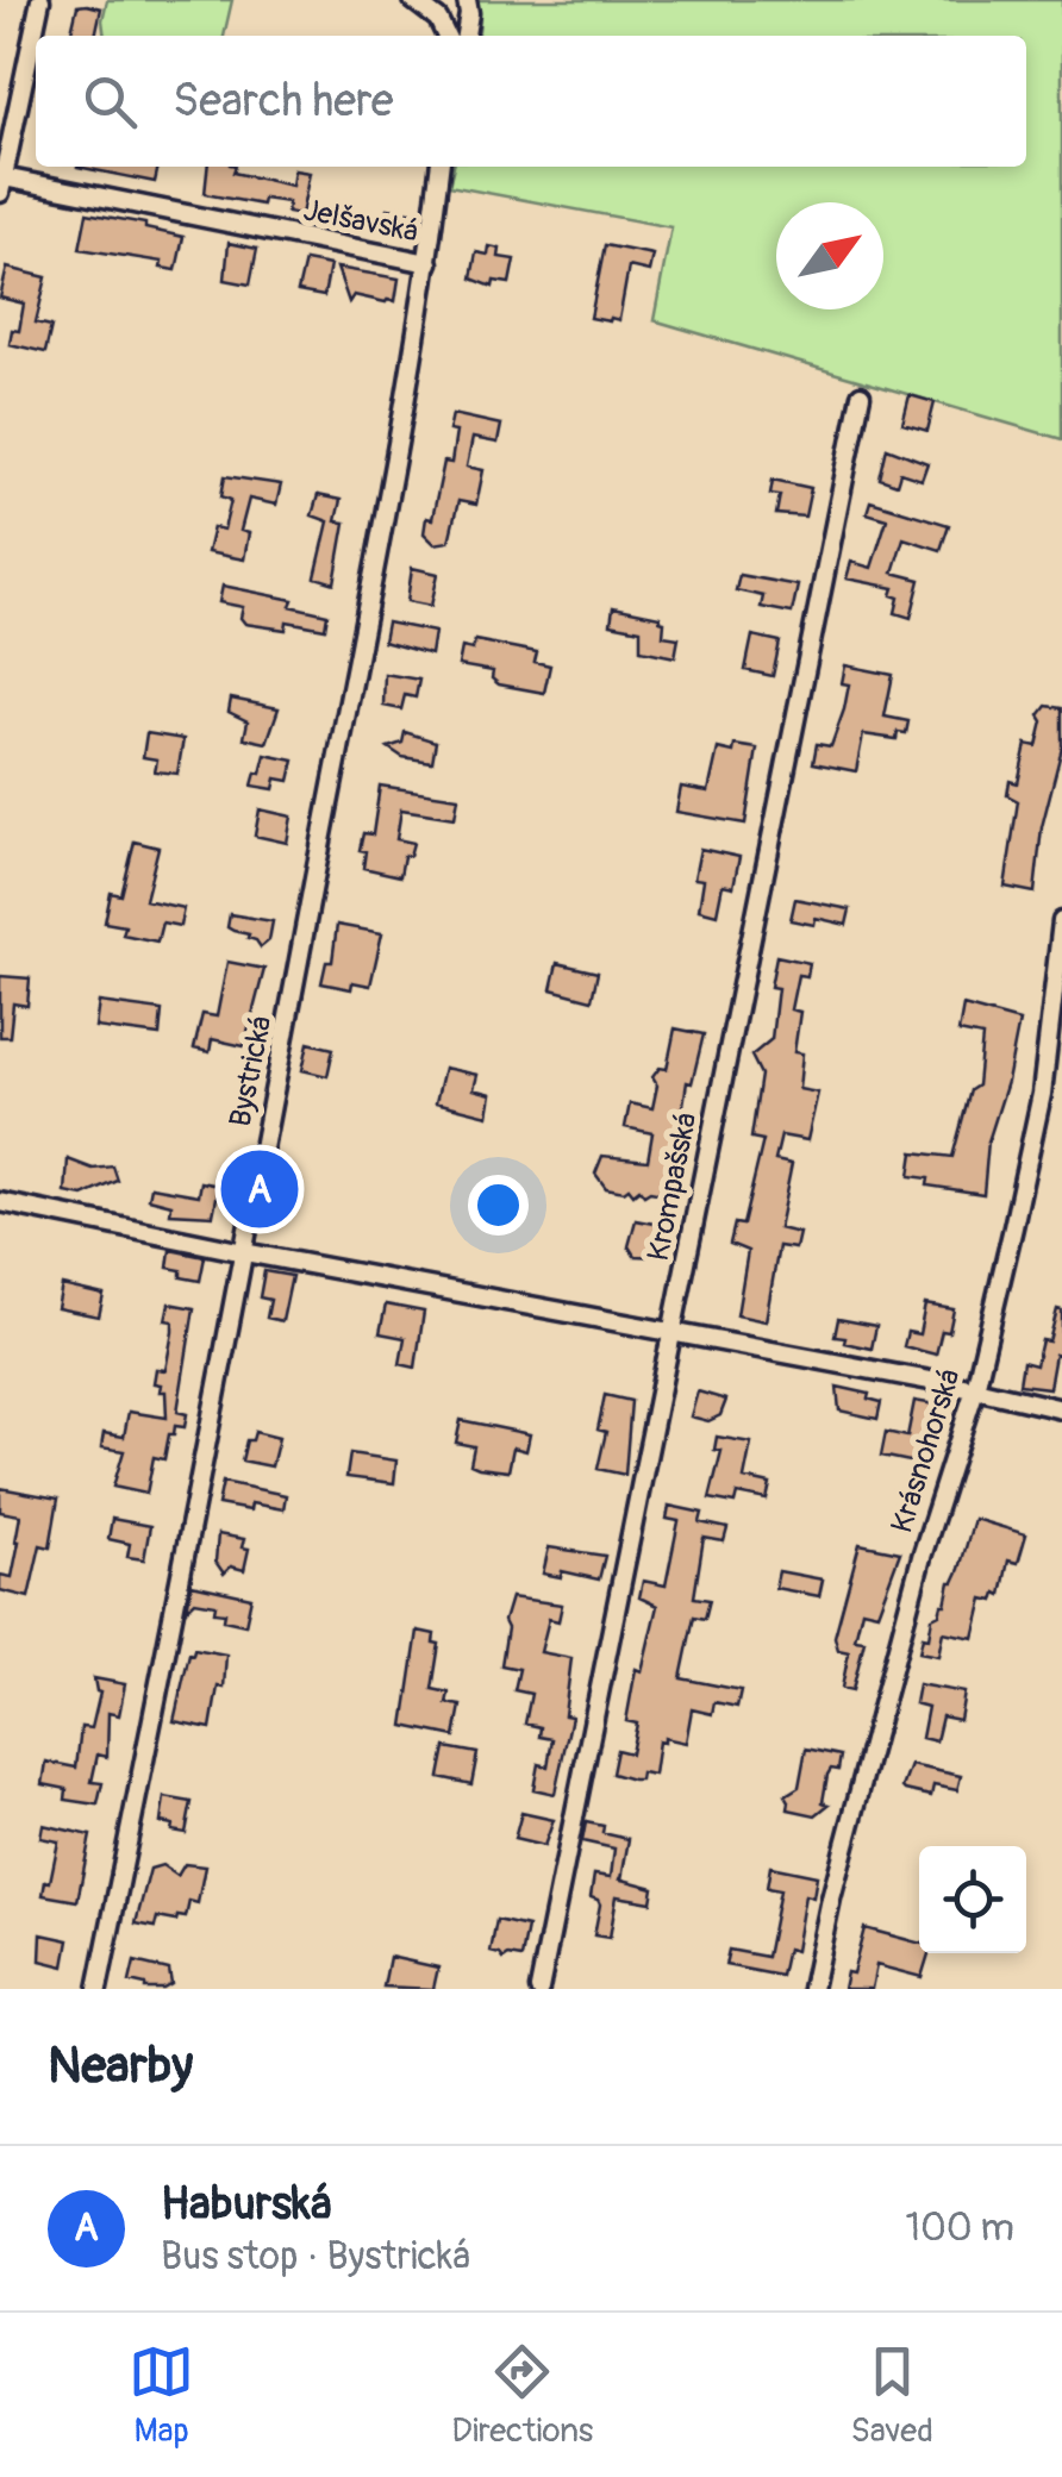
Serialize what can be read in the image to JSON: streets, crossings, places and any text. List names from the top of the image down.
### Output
{
  "streets": {
    "street": [
      "Jelšavská",
      "Bystrická",
      "Krompašská",
      "Krásnohorská"
    ]
  },
  "crossings": [
    ["Jelšavská", "Bystrická"]
  ],
  "north": "top right",
  "page": {
    "search": "Search here",
    "pins": "A",
    "heading": "Nearby",
    "list": [
      {
        "mark": "A",
        "name": "Haburská",
        "note": "Bus stop · Bystrická",
        "value": "100 m"
      }
    ],
    "nav": ["Map", "Directions", "Saved"]
  }
}
